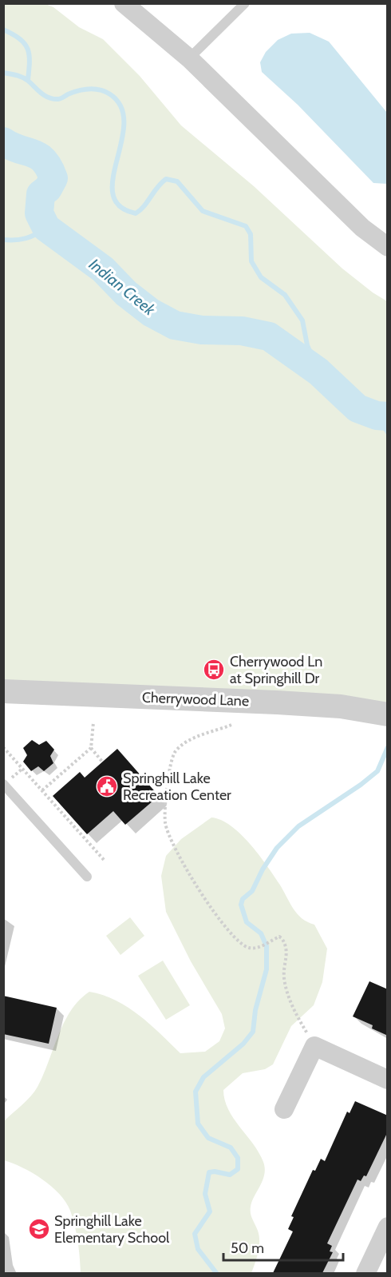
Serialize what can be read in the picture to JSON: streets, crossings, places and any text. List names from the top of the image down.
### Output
{
  "streets": {
    "street": ["Cherrywood Lane"]
  },
  "water": ["Indian Creek"],
  "places": {
    "bus stop": ["Cherrywood Ln at Springhill Dr"],
    "public building": ["Springhill Lake Recreation Center"],
    "school or university": ["Springhill Lake Elementary School"]
  },
  "scale_bar": "50 m"
}
